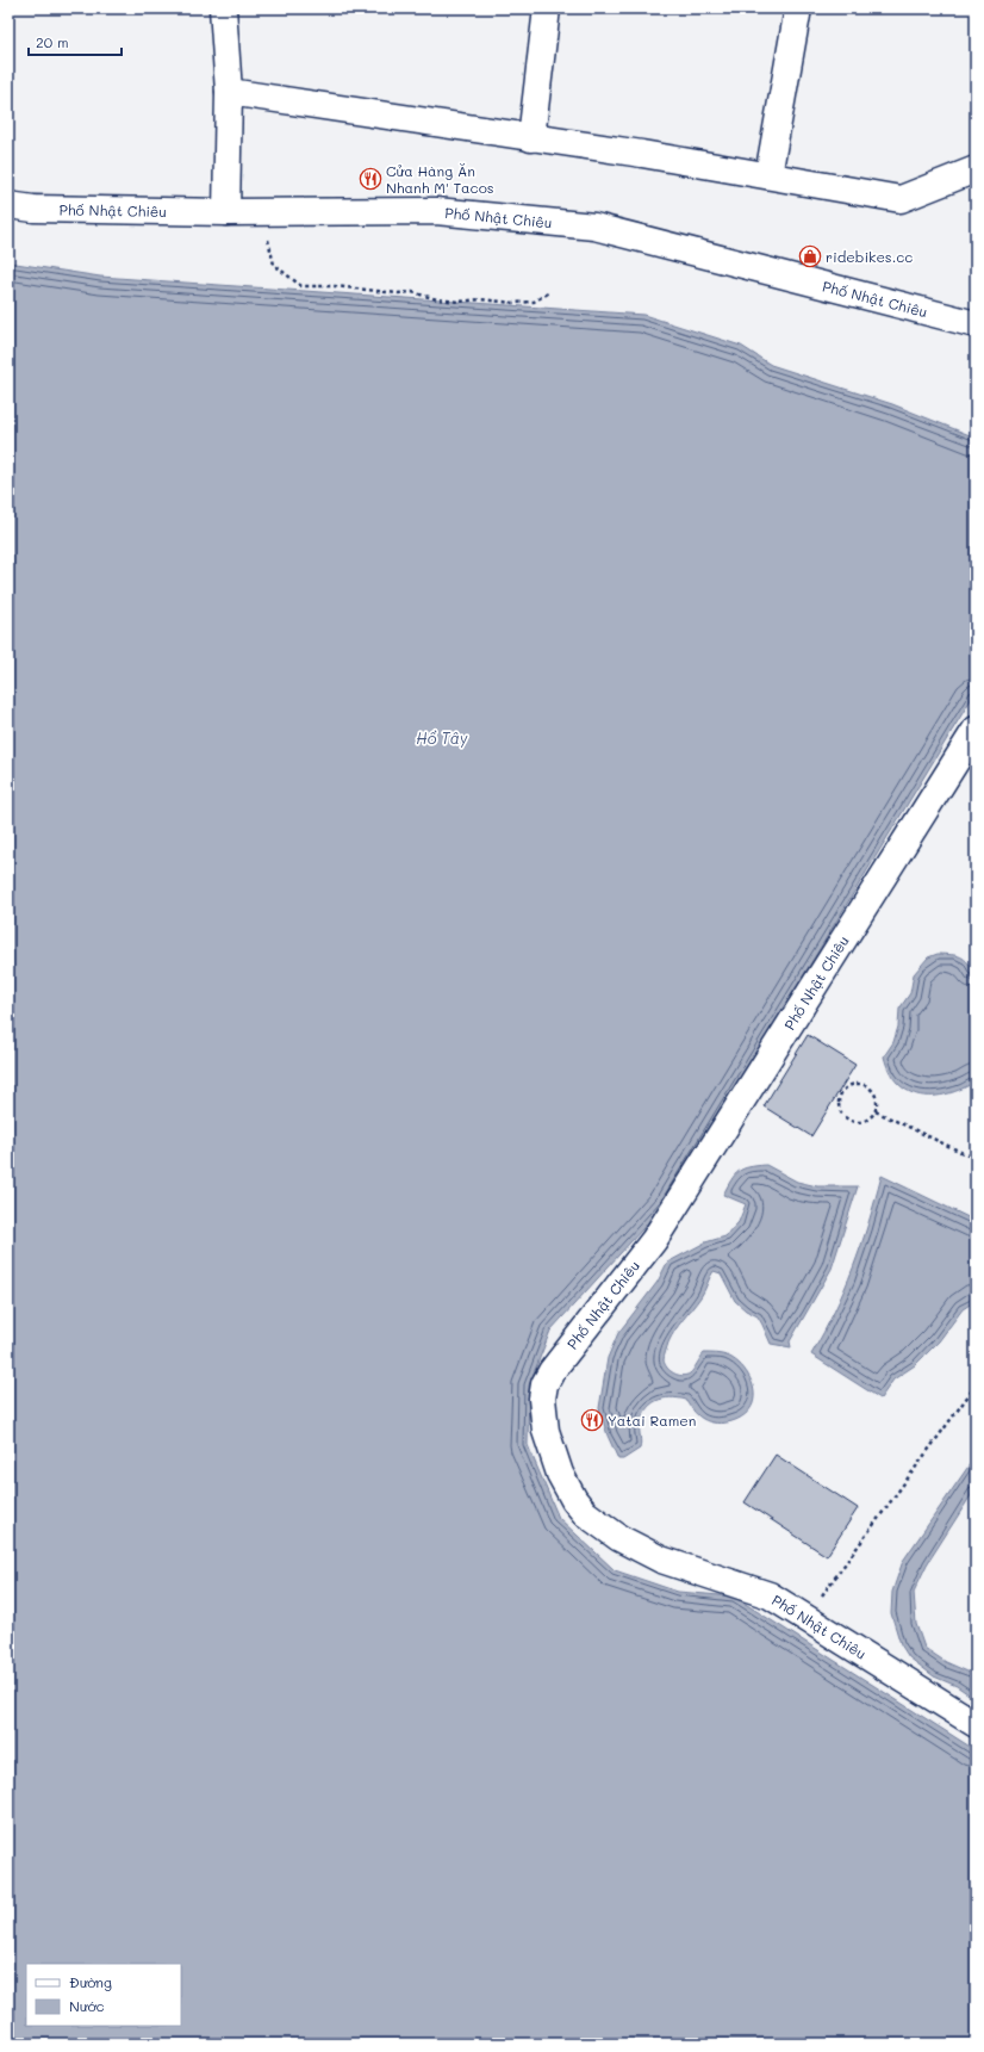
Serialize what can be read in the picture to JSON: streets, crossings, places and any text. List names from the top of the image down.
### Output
{
  "streets": {
    "street": ["Phố Nhật Chiêu"]
  },
  "water": ["Hồ Tây"],
  "places": {
    "restaurant": ["Cửa Hàng Ăn Nhanh M' Tacos", "Yatai Ramen"],
    "shop": ["ridebikes.cc"]
  },
  "legend": ["Đường", "Nước"],
  "scale_bar": "20 m"
}
